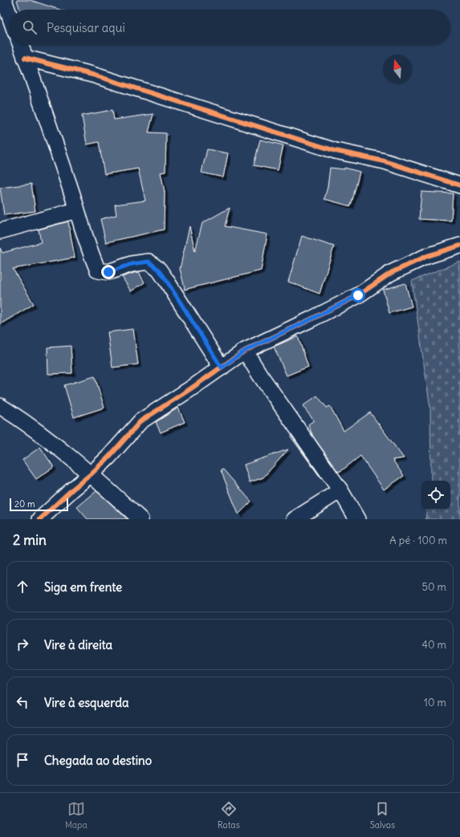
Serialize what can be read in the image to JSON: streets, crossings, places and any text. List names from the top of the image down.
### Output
{
  "scale_bar": "20 m",
  "north": "top",
  "page": {
    "search": "Pesquisar aqui",
    "scale": "20 m",
    "heading": ["2 min", "A pé · 100 m"],
    "list": [
      ["Siga em frente", "50 m"],
      ["Vire à direita", "40 m"],
      ["Vire à esquerda", "10 m"],
      "Chegada ao destino"
    ],
    "nav": ["Mapa", "Rotas", "Salvos"]
  }
}
